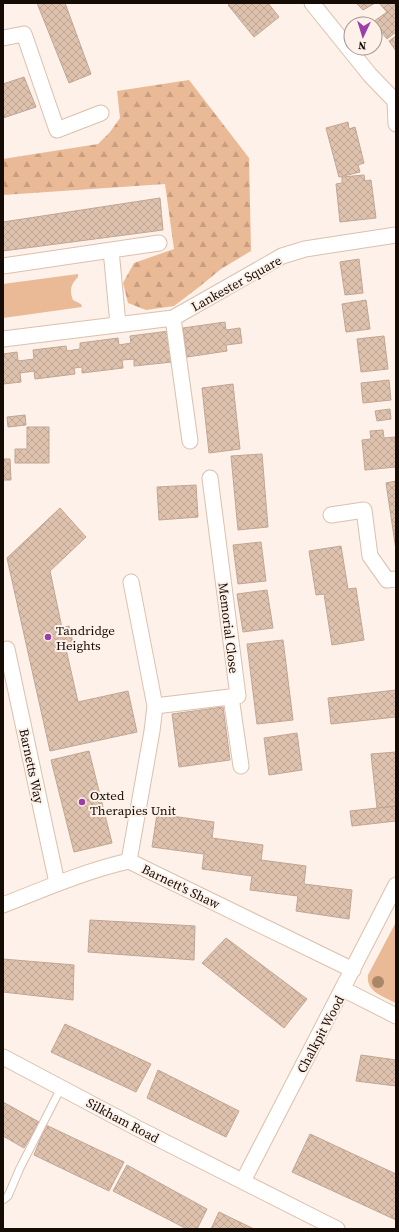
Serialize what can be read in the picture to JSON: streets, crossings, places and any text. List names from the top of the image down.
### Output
{
  "streets": {
    "street": [
      "Lankester Square",
      "Memorial Close",
      "Barnetts Way",
      "Barnett's Shaw",
      "Chalkpit Wood",
      "Silkham Road"
    ]
  },
  "crossings": [
    ["Barnetts Way", "Barnett's Shaw"],
    ["Barnett's Shaw", "Chalkpit Wood"],
    ["Chalkpit Wood", "Silkham Road"]
  ],
  "places": ["Tandridge Heights", "Oxted Therapies Unit"],
  "north": "bottom"
}
